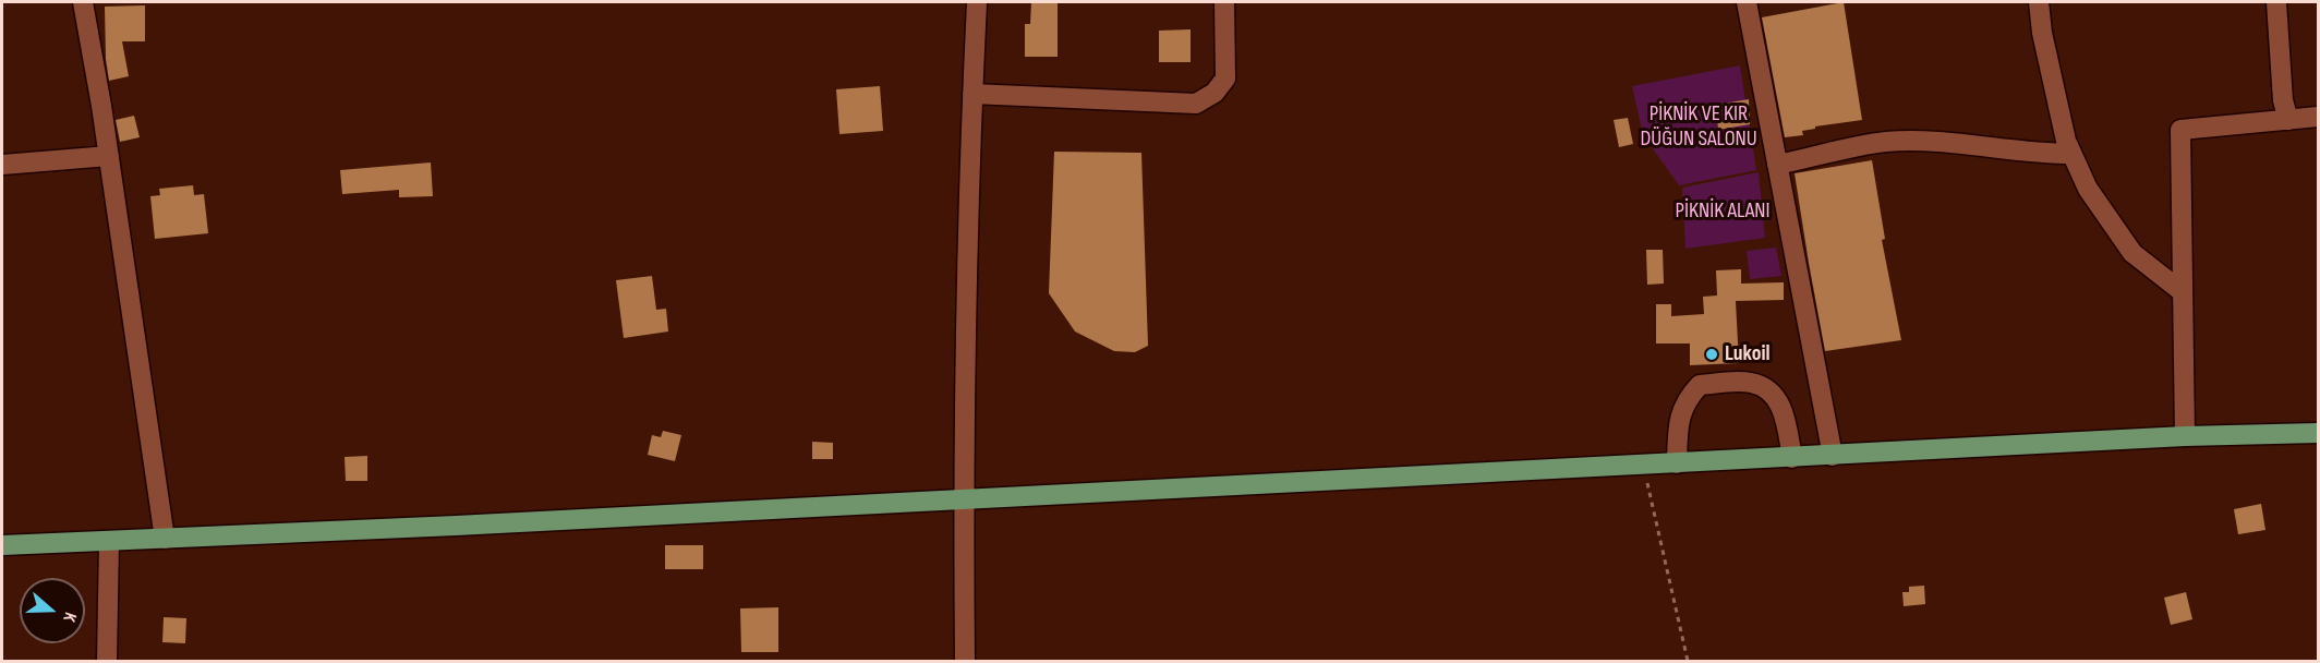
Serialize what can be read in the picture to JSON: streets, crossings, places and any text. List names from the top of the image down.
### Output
{
  "parks": ["PİKNİK VE KIR DÜĞUN SALONU", "PİKNİK ALANI"],
  "places": ["Lukoil"],
  "north": "right"
}
